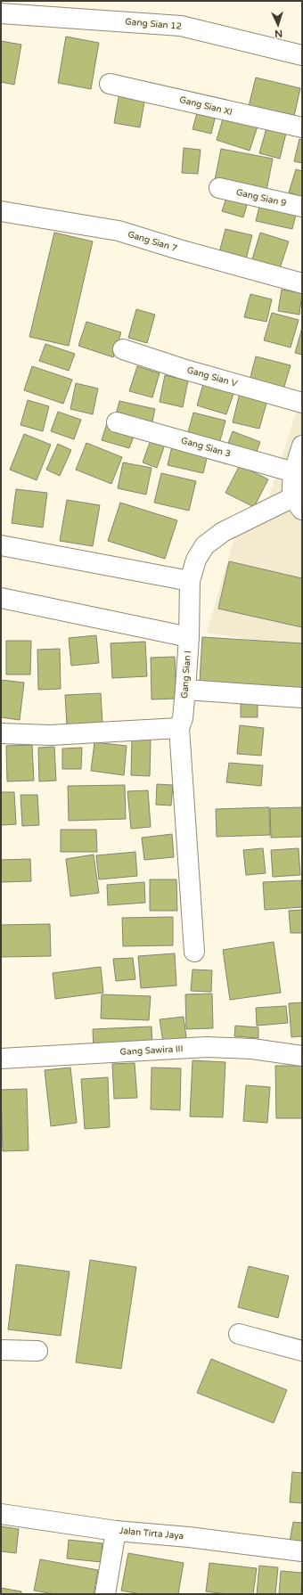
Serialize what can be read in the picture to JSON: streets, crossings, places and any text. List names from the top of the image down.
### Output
{
  "streets": {
    "street": [
      "Gang Sian 12",
      "Gang Sian XI",
      "Gang Sian 9",
      "Gang Sian 7",
      "Gang Sian V",
      "Gang Sian 3",
      "Gang Sian I",
      "Gang Sawira III",
      "Jalan Tirta Jaya"
    ]
  },
  "north": "bottom"
}
